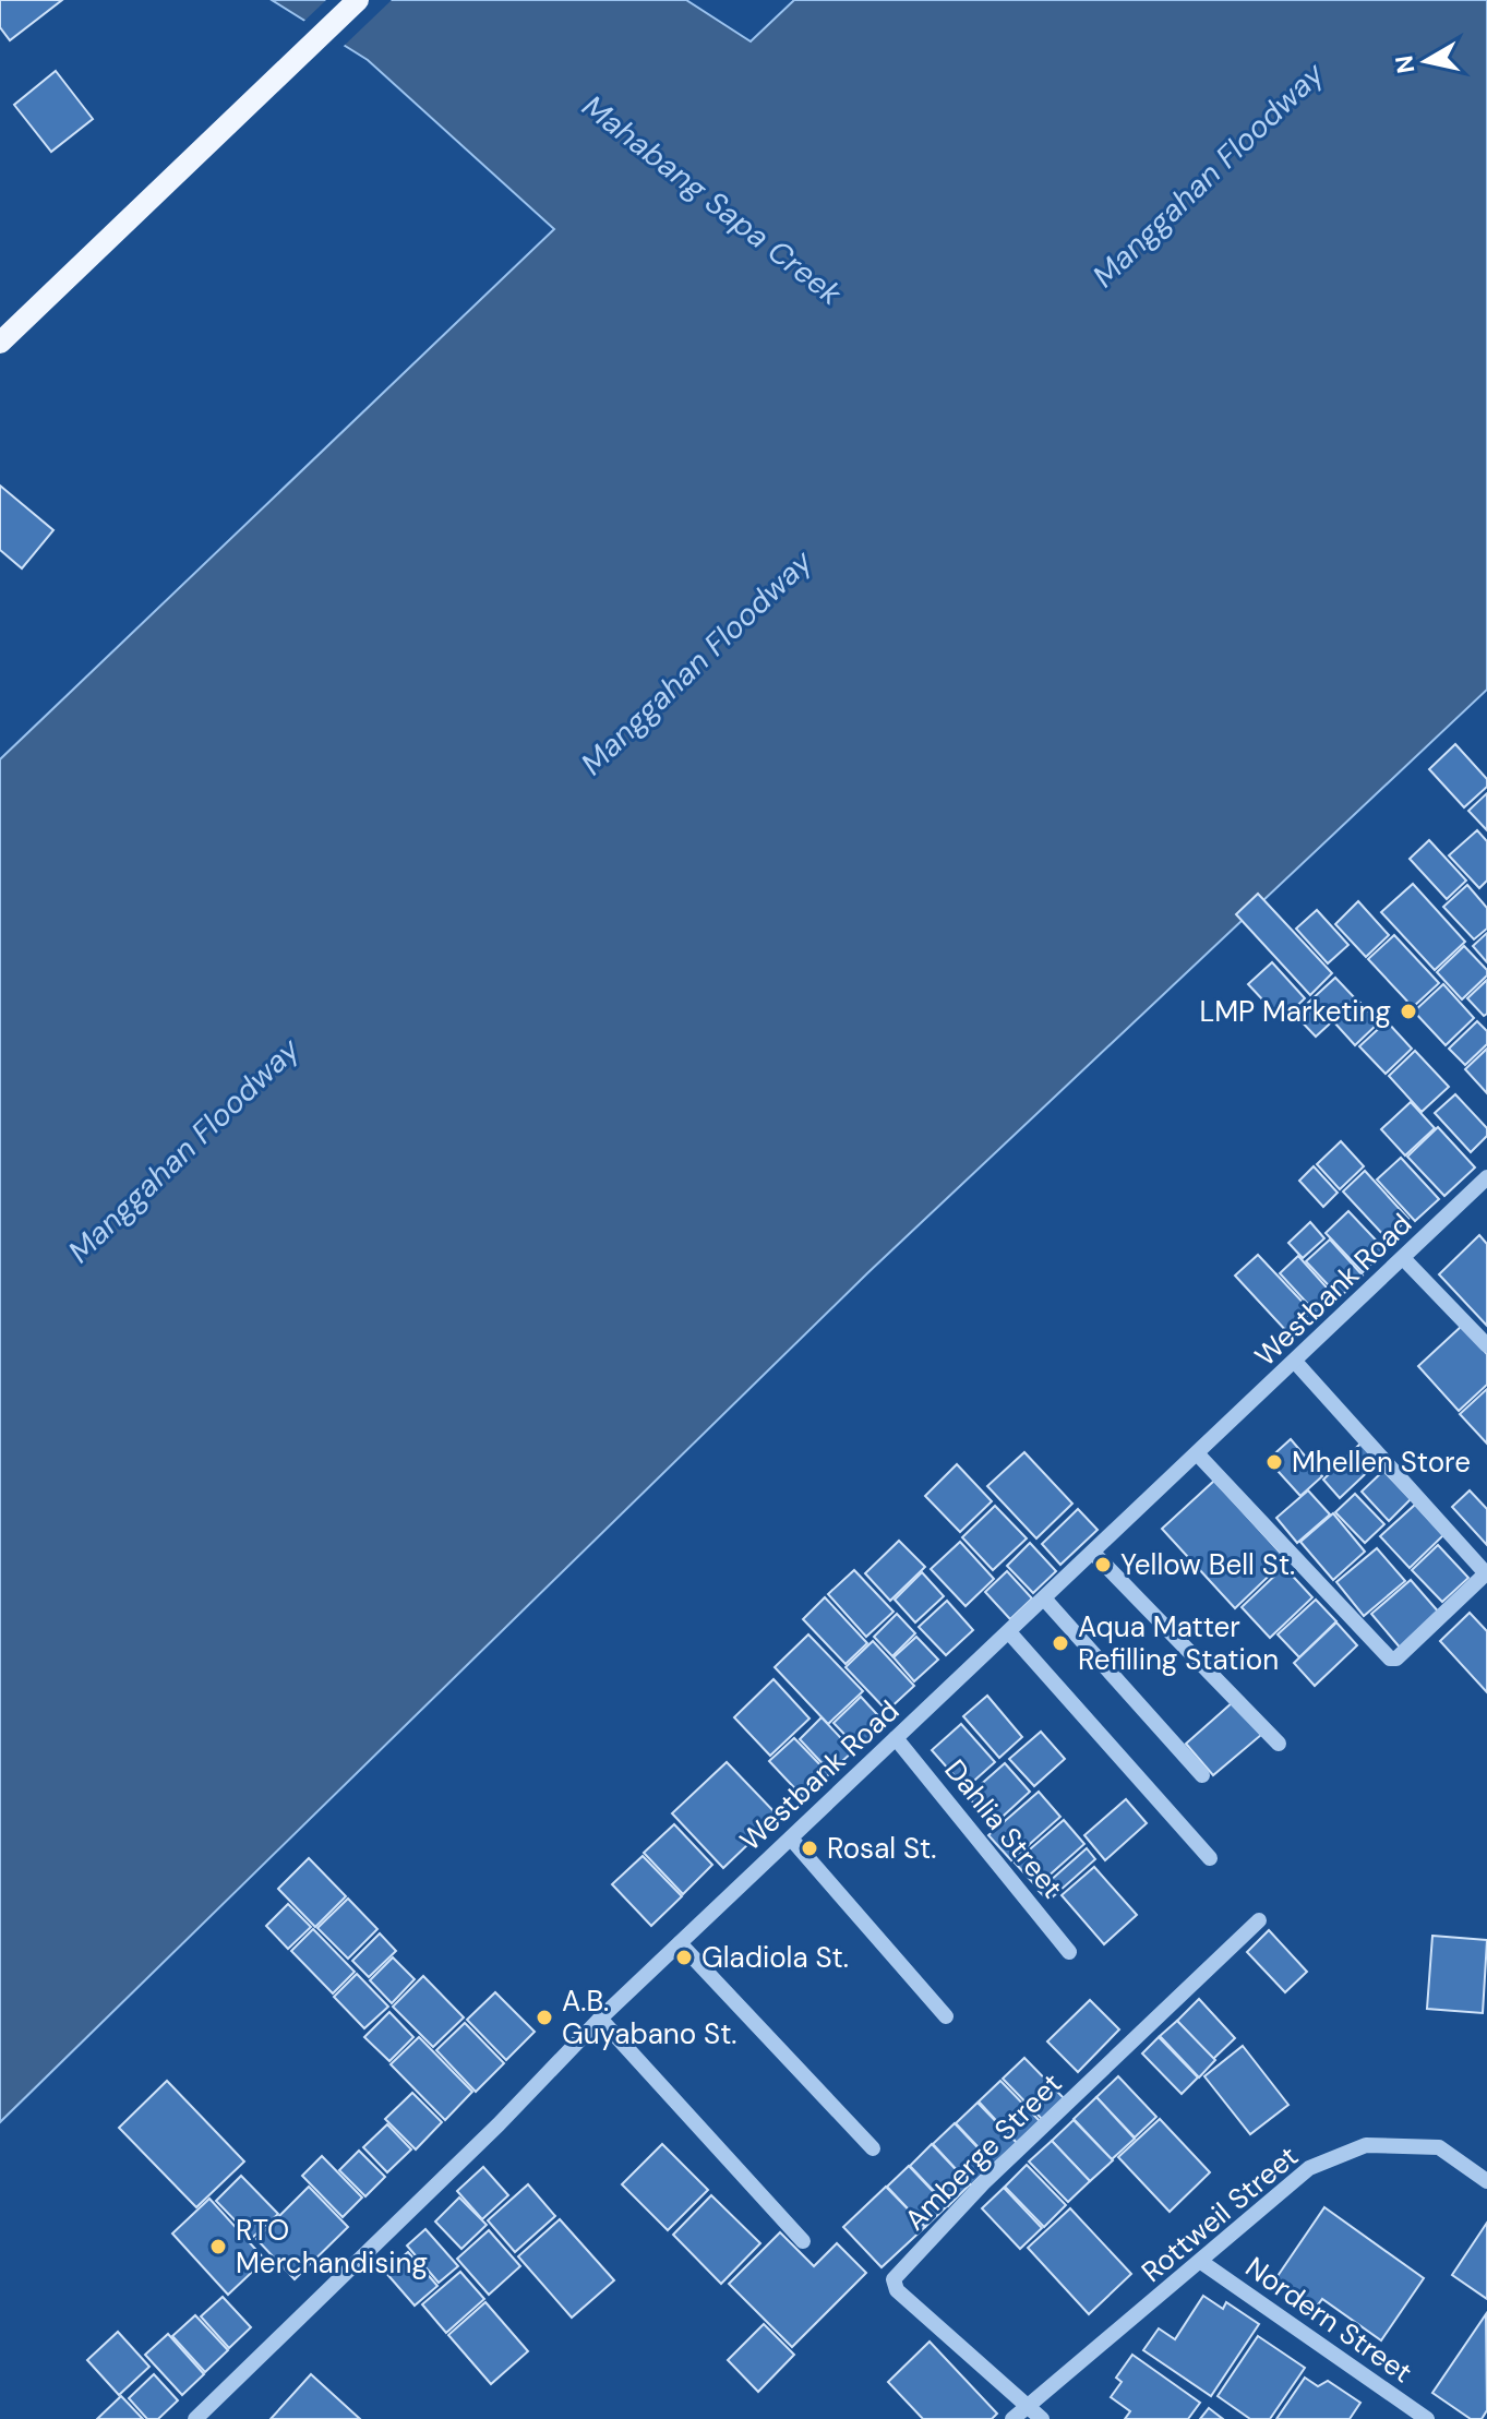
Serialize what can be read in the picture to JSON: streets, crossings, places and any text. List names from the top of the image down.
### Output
{
  "streets": {
    "street": [
      "Westbank Road",
      "Dahlia Street",
      "Amberge Street",
      "Rottweil Street",
      "Nordern Street"
    ]
  },
  "crossings": [
    ["Westbank Road", "Dahlia Street"],
    ["Amberge Street", "Rottweil Street"],
    ["Rottweil Street", "Nordern Street"]
  ],
  "water": ["Manggahan Floodway", "Mahabang Sapa Creek"],
  "places": [
    "LMP Marketing",
    "Mhellen Store",
    "Yellow Bell St.",
    "Aqua Matter Refilling Station",
    "Rosal St.",
    "Gladiola St.",
    "A.B. Guyabano St.",
    "RTO Merchandising"
  ],
  "north": "left"
}
